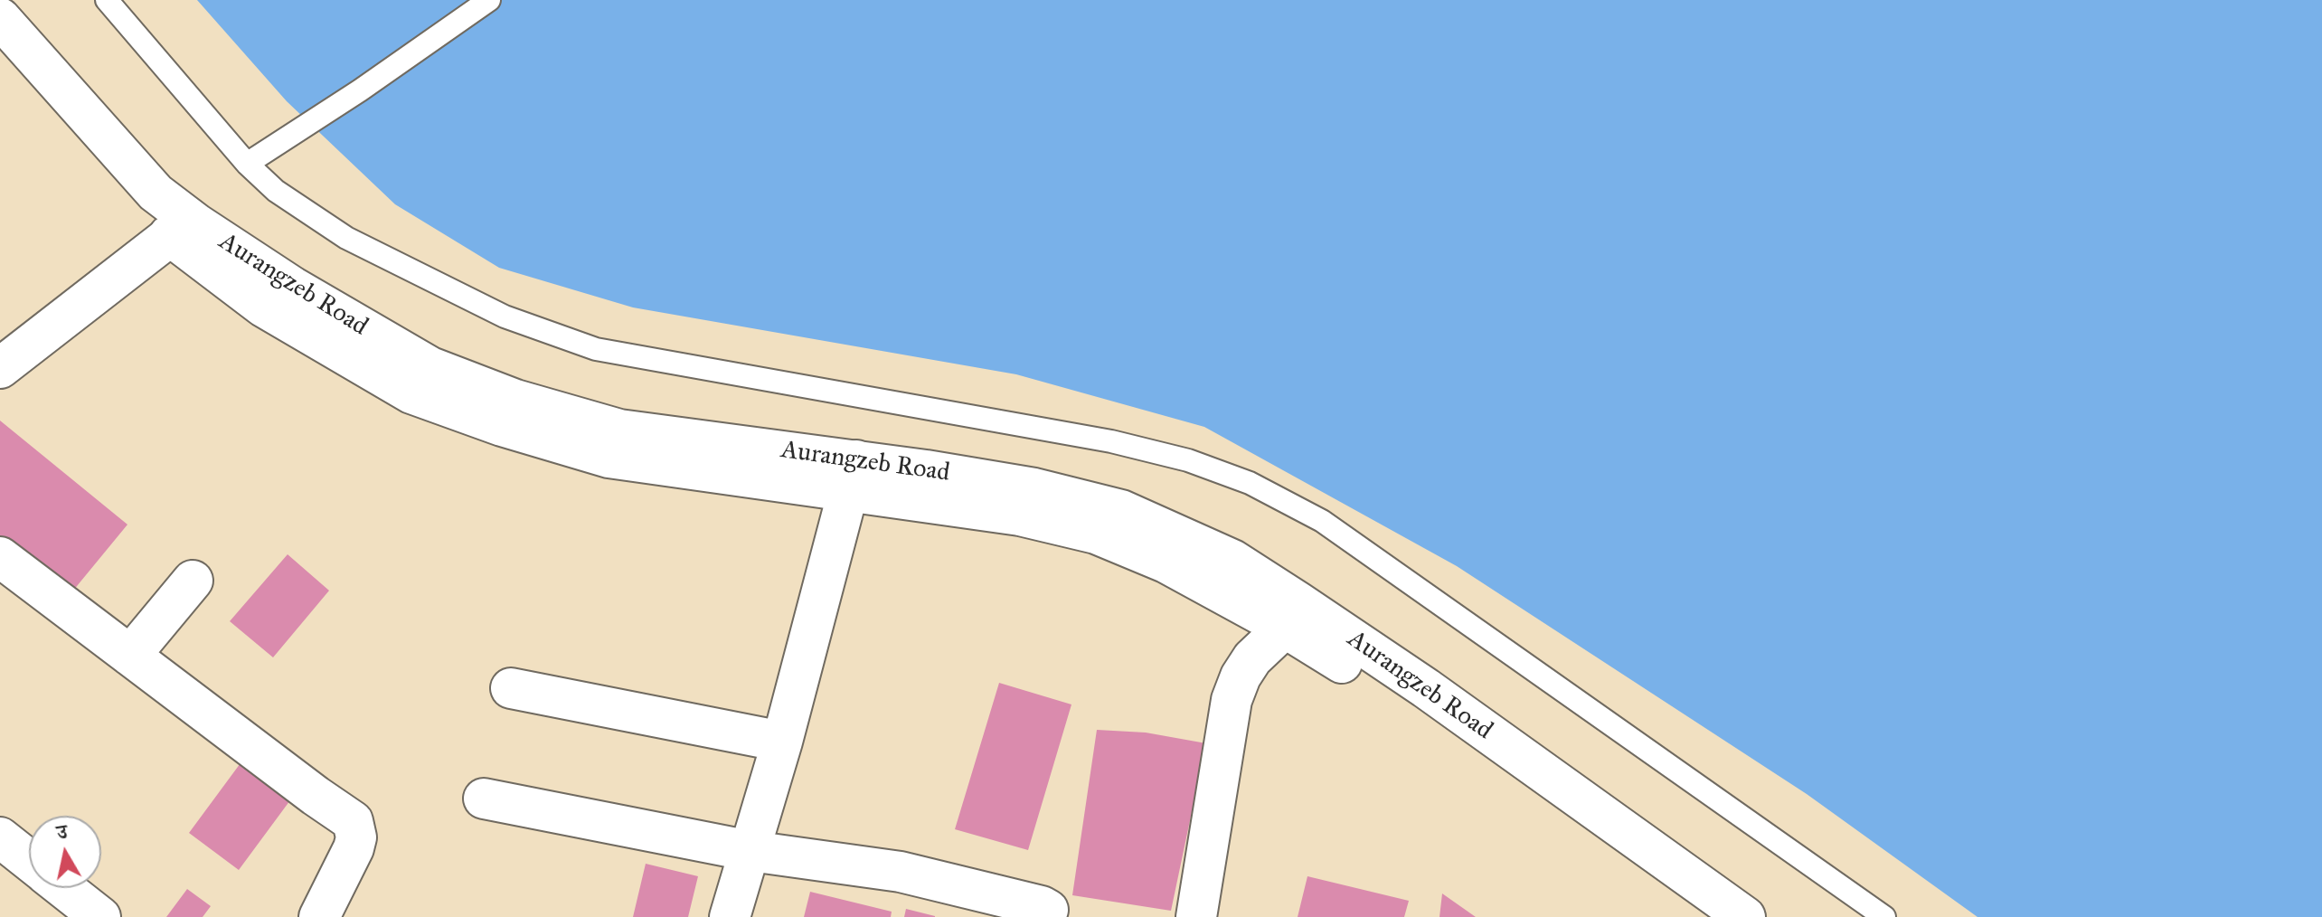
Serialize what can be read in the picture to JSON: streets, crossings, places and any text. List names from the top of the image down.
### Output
{
  "streets": {
    "main road": ["Aurangzeb Road"]
  },
  "north": "top"
}
